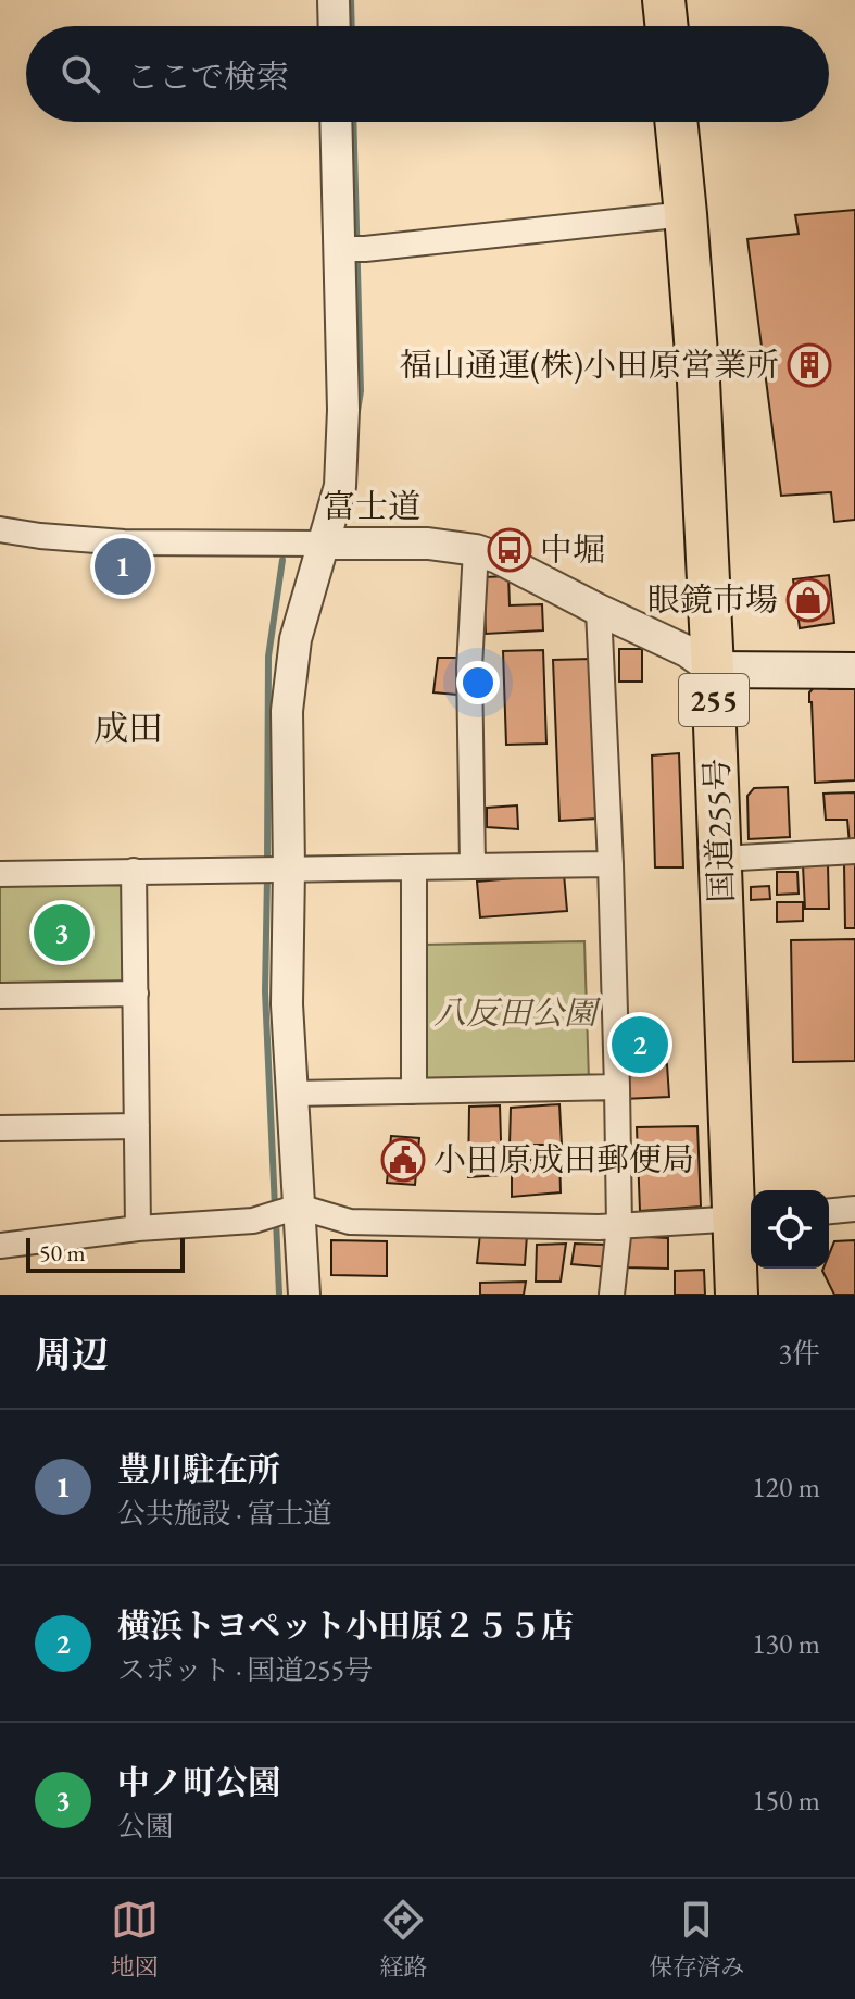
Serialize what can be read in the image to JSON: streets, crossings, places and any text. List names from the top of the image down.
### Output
{
  "streets": {
    "highway": ["255", "国道255号"],
    "street": ["富士道"]
  },
  "crossings": [
    ["富士道", "国道255号"]
  ],
  "districts": ["成田"],
  "parks": ["八反田公園"],
  "places": {
    "building": ["福山通運(株)小田原営業所"],
    "bus stop": ["中堀"],
    "shop": ["眼鏡市場"],
    "public building": ["小田原成田郵便局"]
  },
  "scale_bar": "50 m",
  "page": {
    "search": "ここで検索",
    "pins": ["1", "3", "2"],
    "scale": "50 m",
    "heading": ["周辺", "3件"],
    "list": [
      {
        "mark": "1",
        "name": "豊川駐在所",
        "note": "公共施設 · 富士道",
        "value": "120 m"
      },
      {
        "mark": "2",
        "name": "横浜トヨペット小田原２５５店",
        "note": "スポット · 国道255号",
        "value": "130 m"
      },
      {
        "mark": "3",
        "name": "中ノ町公園",
        "note": "公園",
        "value": "150 m"
      }
    ],
    "nav": ["地図", "経路", "保存済み"]
  }
}
